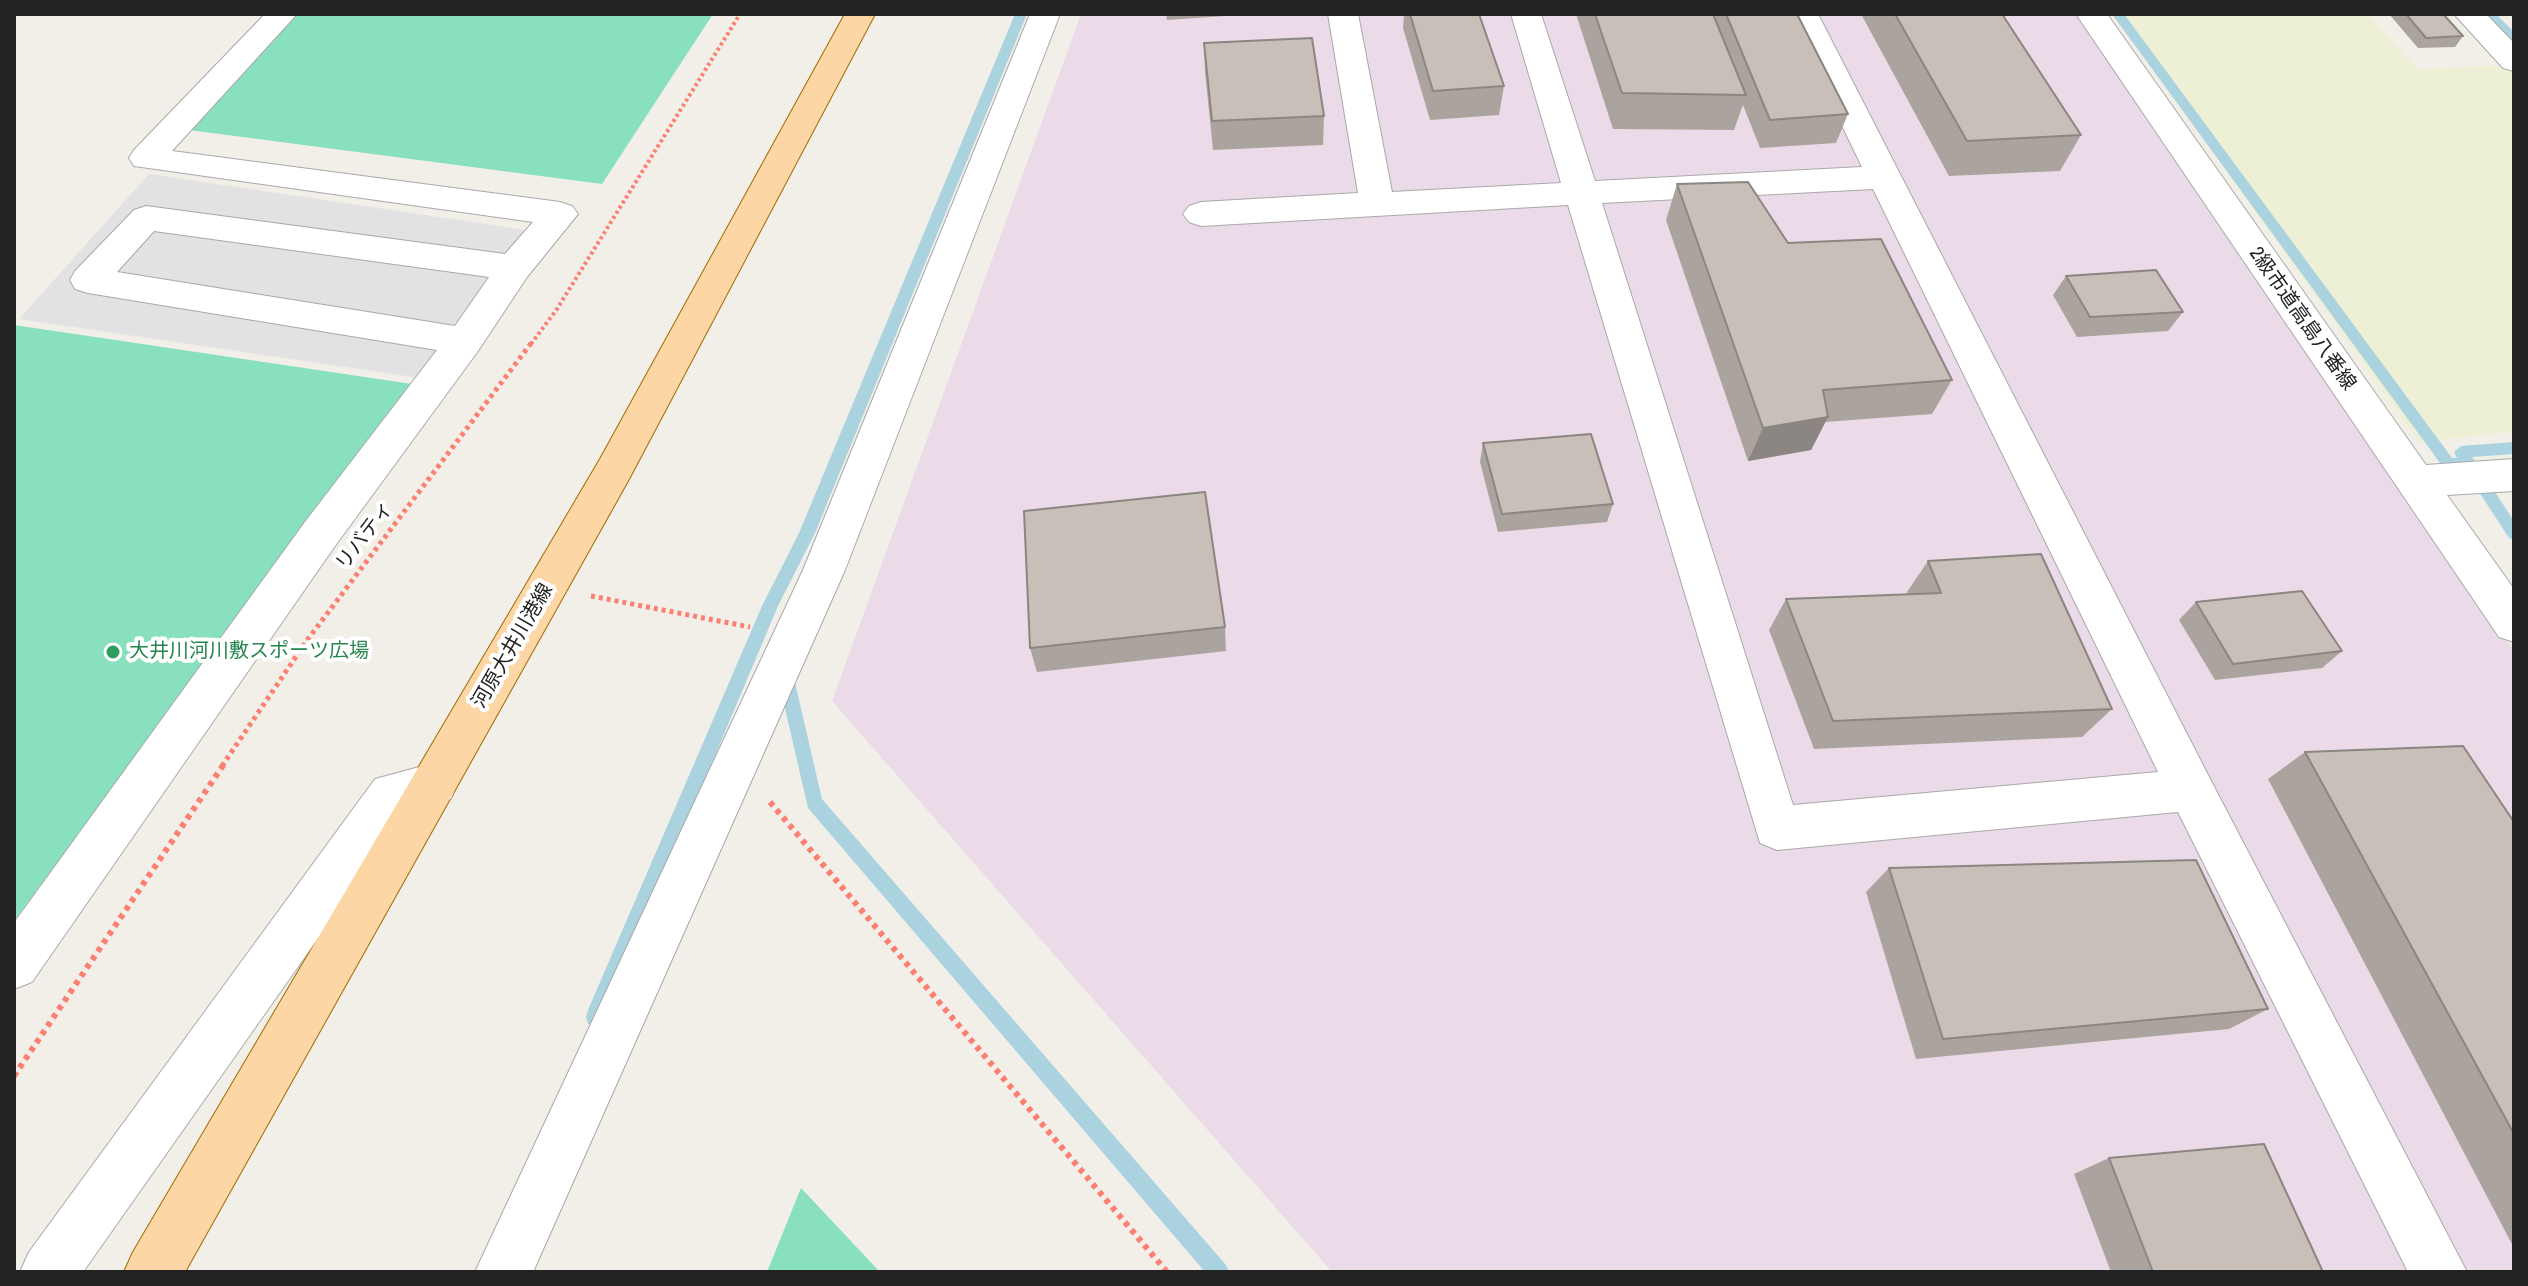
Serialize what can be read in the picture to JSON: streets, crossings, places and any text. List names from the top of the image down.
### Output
{
  "streets": {
    "main road": ["河原大井川港線"],
    "street": ["2級市道高島八番線"],
    "path": ["リバティ"]
  },
  "places": ["大井川河川敷スポーツ広場"]
}
